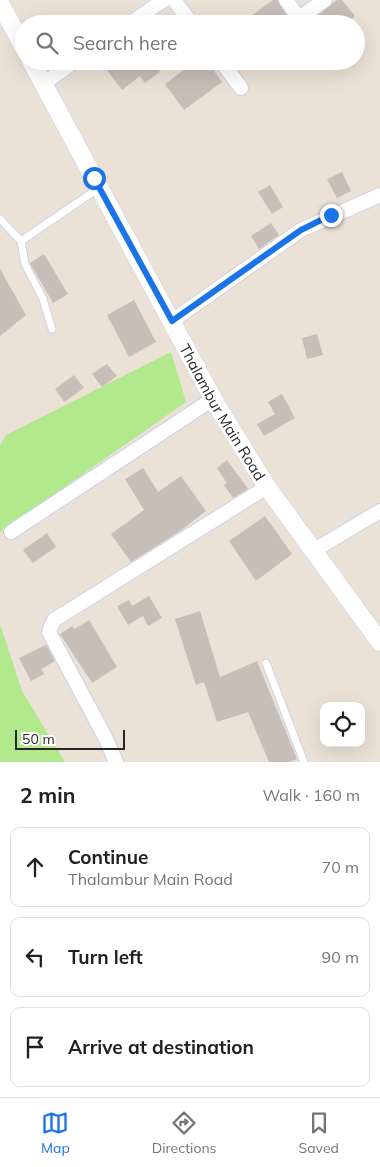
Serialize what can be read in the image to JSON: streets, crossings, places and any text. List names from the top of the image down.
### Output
{
  "streets": {
    "street": ["Thalambur Main Road"]
  },
  "scale_bar": "50 m",
  "page": {
    "search": "Search here",
    "scale": "50 m",
    "heading": ["2 min", "Walk · 160 m"],
    "list": [
      ["Continue", "Thalambur Main Road", "70 m"],
      ["Turn left", "90 m"],
      "Arrive at destination"
    ],
    "nav": ["Map", "Directions", "Saved"]
  }
}
